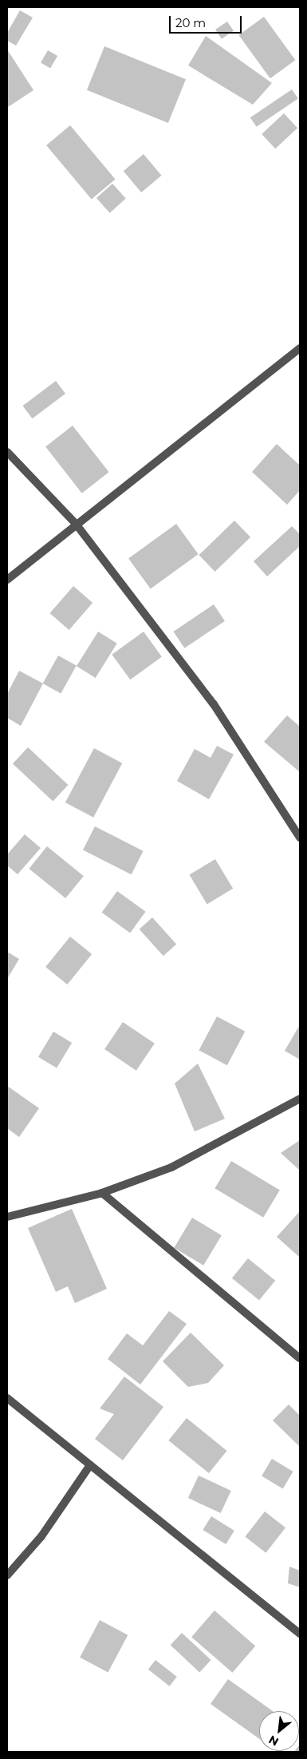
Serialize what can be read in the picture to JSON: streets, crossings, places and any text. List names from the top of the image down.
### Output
{
  "scale_bar": "20 m",
  "north": "bottom left"
}
